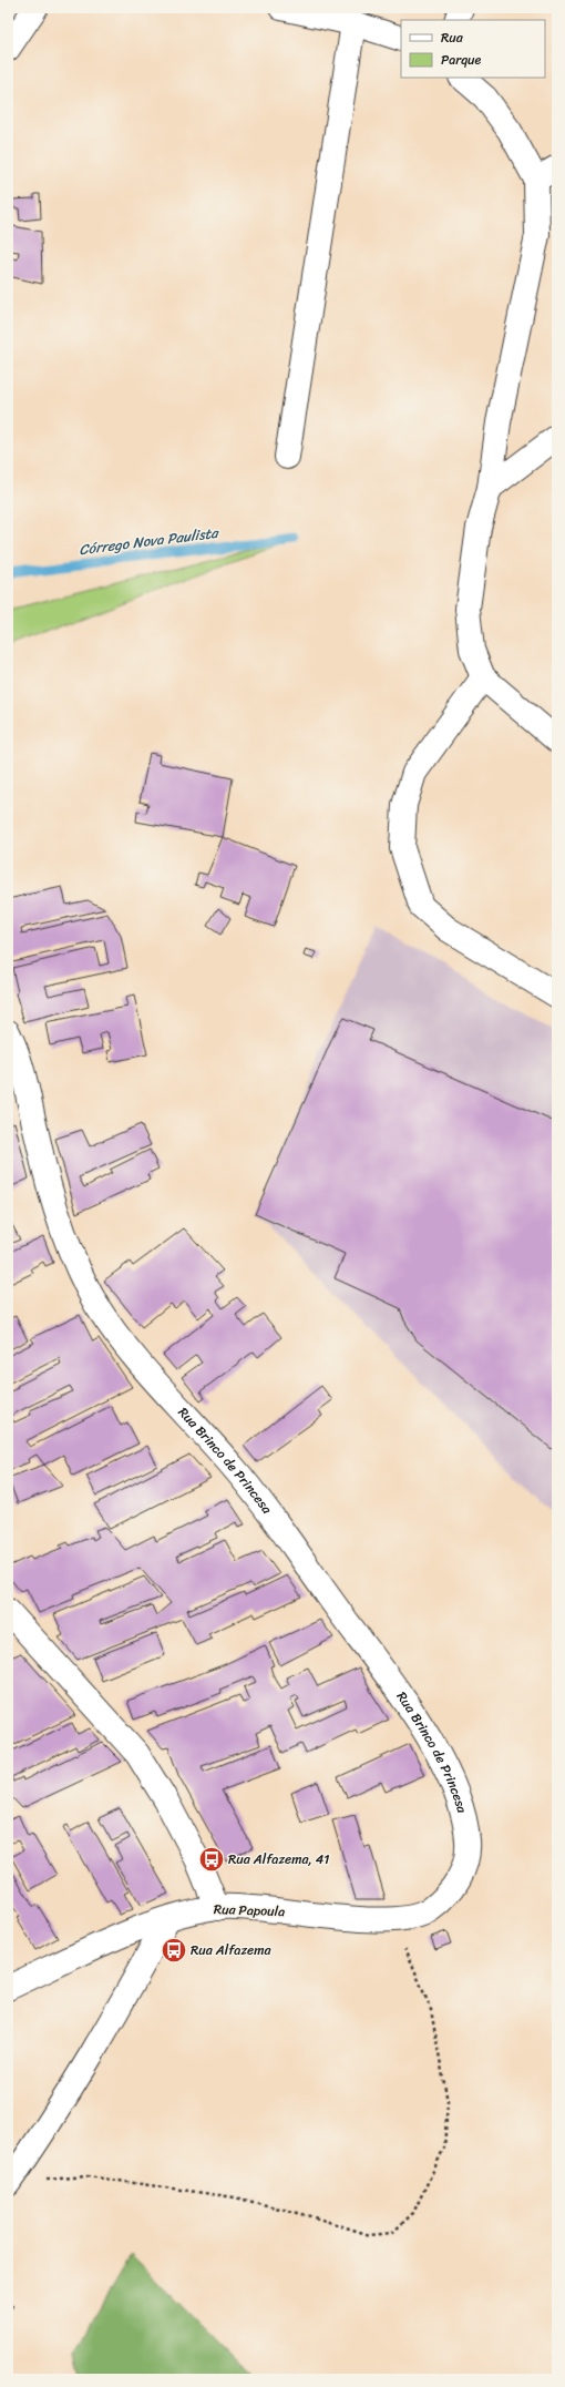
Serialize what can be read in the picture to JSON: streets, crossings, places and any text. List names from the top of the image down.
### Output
{
  "streets": {
    "street": ["Rua Brinco de Princesa", "Rua Papoula"]
  },
  "crossings": [
    ["Rua Brinco de Princesa", "Rua Papoula"]
  ],
  "water": ["Córrego Nova Paulista"],
  "places": {
    "bus stop": ["Rua Alfazema, 41", "Rua Alfazema"]
  },
  "legend": ["Rua", "Parque"]
}
